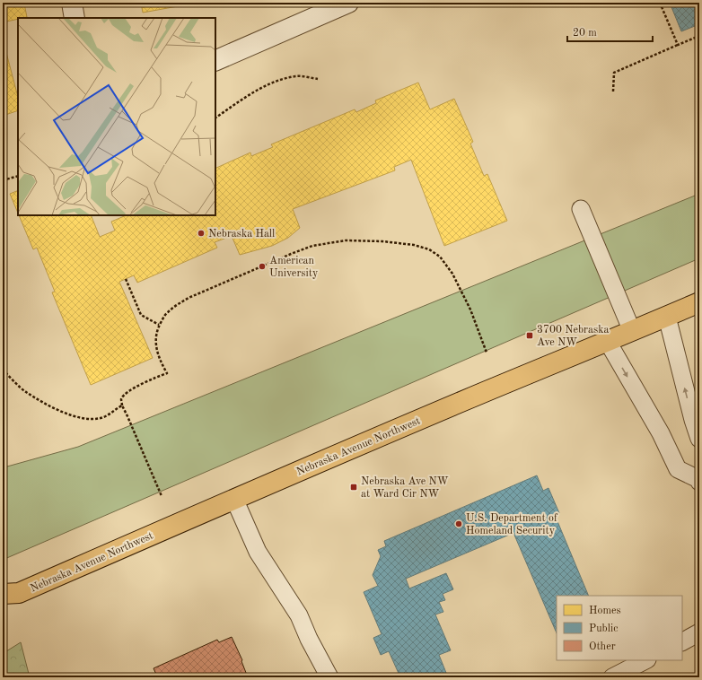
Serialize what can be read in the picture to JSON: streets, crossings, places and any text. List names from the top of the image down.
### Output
{
  "streets": {
    "main road": ["Nebraska Avenue Northwest"]
  },
  "places": {
    "other": ["Nebraska Hall", "American University", "U.S. Department of Homeland Security"],
    "transit": ["3700 Nebraska Ave NW", "Nebraska Ave NW at Ward Cir NW"]
  },
  "legend": ["Homes", "Public", "Other"],
  "scale_bar": "20 m"
}
